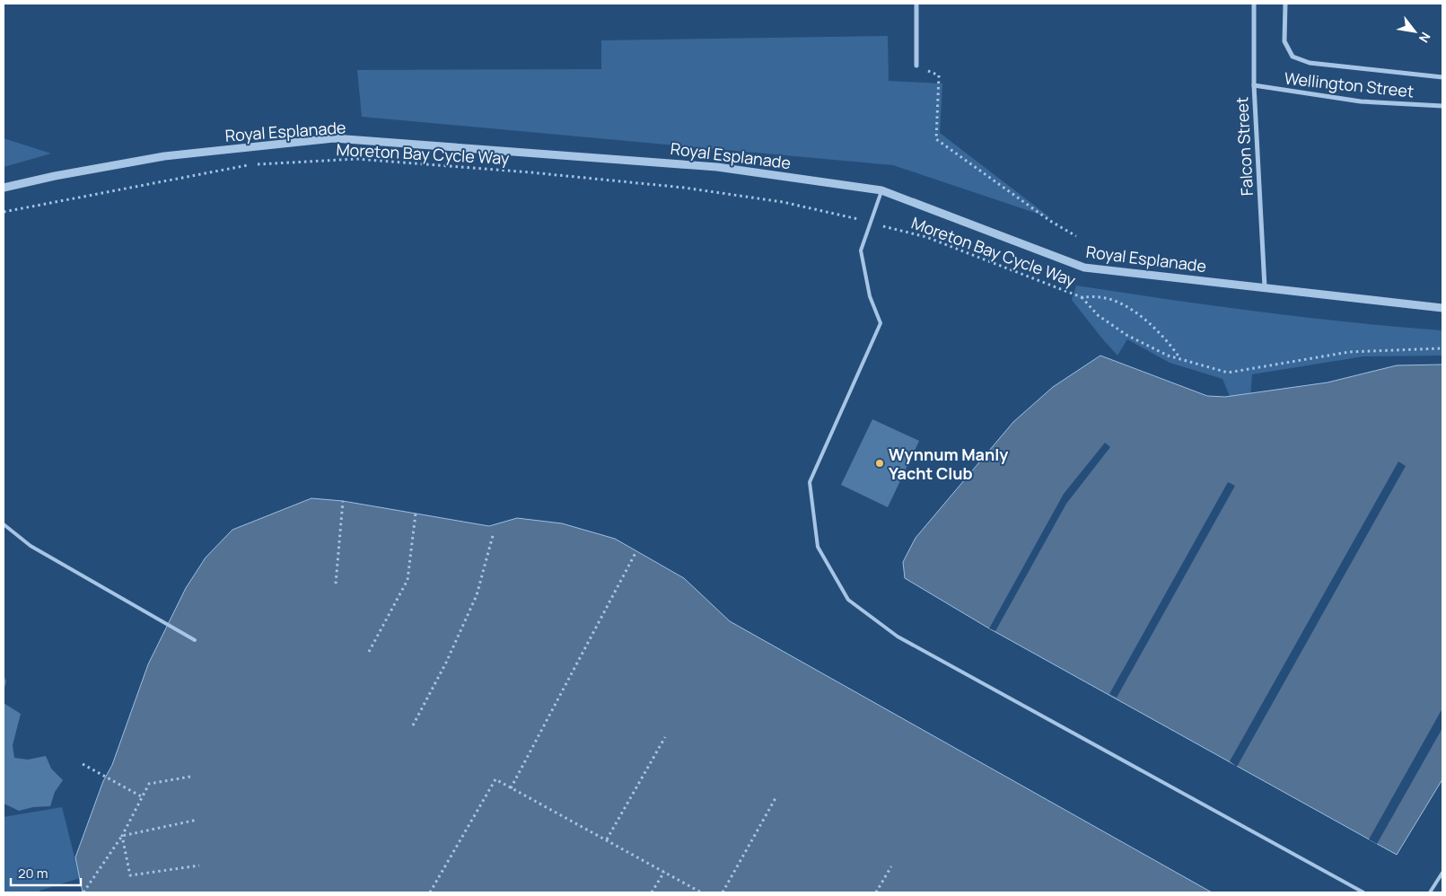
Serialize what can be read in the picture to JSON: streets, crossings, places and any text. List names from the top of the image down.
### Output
{
  "streets": {
    "street": ["Wellington Street", "Royal Esplanade", "Falcon Street"],
    "path": ["Moreton Bay Cycle Way"]
  },
  "crossings": [
    ["Wellington Street", "Falcon Street"],
    ["Royal Esplanade", "Falcon Street"]
  ],
  "places": ["Wynnum Manly Yacht Club"],
  "scale_bar": "20 m",
  "north": "bottom right"
}
